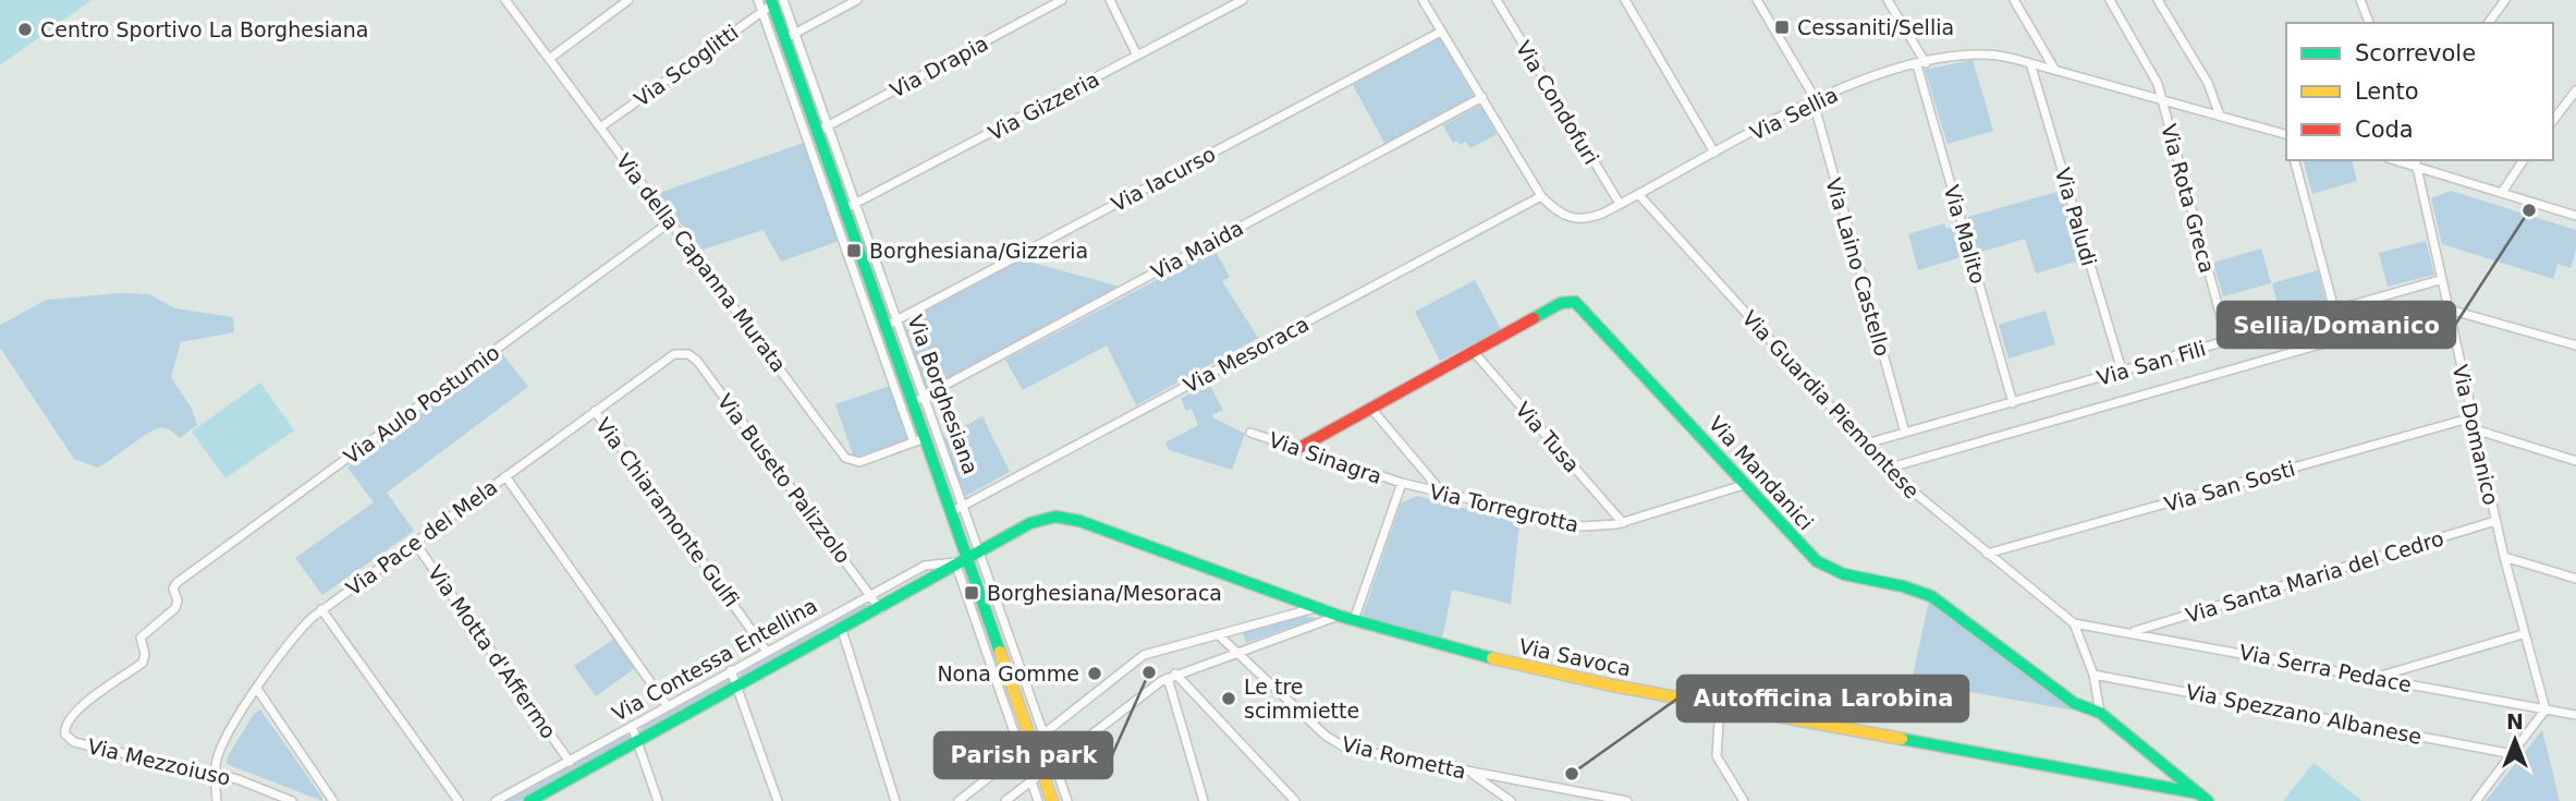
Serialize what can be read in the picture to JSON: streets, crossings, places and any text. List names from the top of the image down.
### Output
{
  "streets": {
    "street": [
      "Via Scoglitti",
      "Via Drapia",
      "Via Condofuri",
      "Via Gizzeria",
      "Via Sellia",
      "Via Iacurso",
      "Via Rota Greca",
      "Via Paludi",
      "Via Malito",
      "Via Maida",
      "Via della Capanna Murata",
      "Via Laino Castello",
      "Via Mesoraca",
      "Via San Fili",
      "Via Borghesiana",
      "Via Aulo Postumio",
      "Via Guardia Piemontese",
      "Via Domanico",
      "Via Tusa",
      "Via Sinagra",
      "Via Mandanici",
      "Via Buseto Palizzolo",
      "Via San Sosti",
      "Via Torregrotta",
      "Via Chiaramonte Gulfi",
      "Via Pace del Mela",
      "Via Santa Maria del Cedro",
      "Via Motta d'Affermo",
      "Via Savoca",
      "Via Contessa Entellina",
      "Via Serra Pedace",
      "Via Spezzano Albanese",
      "Via Rometta",
      "Via Mezzoiuso"
    ]
  },
  "crossings": [
    ["Via Scoglitti", "Via della Capanna Murata"],
    ["Via Scoglitti", "Via Borghesiana"],
    ["Via Drapia", "Via Borghesiana"],
    ["Via Condofuri", "Via Sellia"],
    ["Via Gizzeria", "Via Borghesiana"],
    ["Via Sellia", "Via Iacurso"],
    ["Via Sellia", "Via Rota Greca"],
    ["Via Sellia", "Via Paludi"],
    ["Via Sellia", "Via Malito"],
    ["Via Sellia", "Via Maida"],
    ["Via Sellia", "Via Laino Castello"],
    ["Via Sellia", "Via Mesoraca"],
    ["Via Sellia", "Via Guardia Piemontese"],
    ["Via Iacurso", "Via Borghesiana"],
    ["Via Rota Greca", "Via San Fili"],
    ["Via Paludi", "Via San Fili"],
    ["Via Malito", "Via San Fili"],
    ["Via Maida", "Via Borghesiana"],
    ["Via della Capanna Murata", "Via Borghesiana"],
    ["Via della Capanna Murata", "Via Aulo Postumio"],
    ["Via Laino Castello", "Via San Fili"],
    ["Via Mesoraca", "Via Borghesiana"],
    ["Via San Fili", "Via Guardia Piemontese"],
    ["Via San Fili", "Via Domanico"],
    ["Via Borghesiana", "Via Savoca"],
    ["Via Borghesiana", "Via Contessa Entellina"],
    ["Via Aulo Postumio", "Via Mezzoiuso"],
    ["Via Guardia Piemontese", "Via San Sosti"],
    ["Via Guardia Piemontese", "Via Serra Pedace"],
    ["Via Domanico", "Via San Sosti"],
    ["Via Domanico", "Via Santa Maria del Cedro"],
    ["Via Domanico", "Via Serra Pedace"],
    ["Via Tusa", "Via Mandanici"],
    ["Via Tusa", "Via Torregrotta"],
    ["Via Sinagra", "Via Mandanici"],
    ["Via Sinagra", "Via Torregrotta"],
    ["Via Mandanici", "Via Torregrotta"],
    ["Via Mandanici", "Via Savoca"],
    ["Via Buseto Palizzolo", "Via Pace del Mela"],
    ["Via Buseto Palizzolo", "Via Contessa Entellina"],
    ["Via Torregrotta", "Via Savoca"],
    ["Via Chiaramonte Gulfi", "Via Pace del Mela"],
    ["Via Chiaramonte Gulfi", "Via Contessa Entellina"],
    ["Via Pace del Mela", "Via Motta d'Affermo"],
    ["Via Pace del Mela", "Via Mezzoiuso"],
    ["Via Santa Maria del Cedro", "Via Serra Pedace"],
    ["Via Motta d'Affermo", "Via Contessa Entellina"],
    ["Via Savoca", "Via Contessa Entellina"]
  ],
  "places": {
    "transit": ["Cessaniti/Sellia", "Borghesiana/Gizzeria", "Borghesiana/Mesoraca"],
    "other": [
      "Centro Sportivo La Borghesiana",
      "Sellia/Domanico",
      "Parish park",
      "Nona Gomme",
      "Le tre scimmiette",
      "Autofficina Larobina"
    ]
  },
  "legend": ["Scorrevole", "Lento", "Coda"],
  "north": "top"
}
